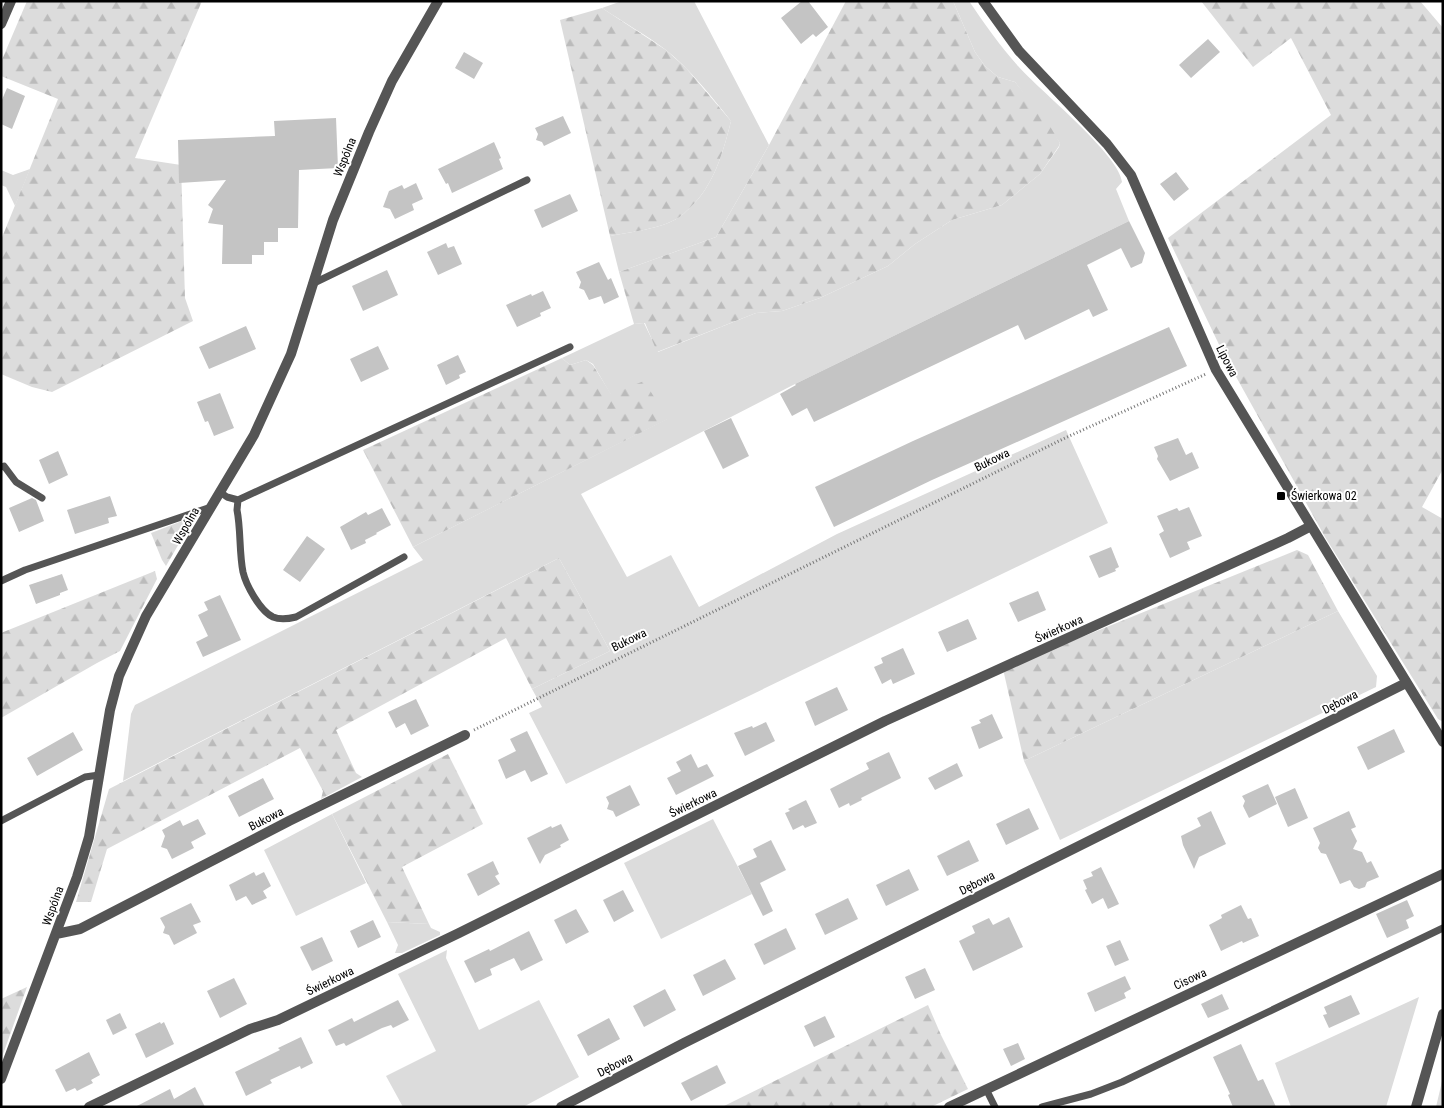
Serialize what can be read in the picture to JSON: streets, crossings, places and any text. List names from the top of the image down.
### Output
{
  "streets": {
    "street": [
      "Wspólna",
      "Lipowa",
      "Bukowa",
      "Świerkowa",
      "Dębowa",
      "Cisowa"
    ]
  },
  "crossings": [
    ["Wspólna", "Bukowa"],
    ["Lipowa", "Bukowa"],
    ["Lipowa", "Świerkowa"],
    ["Lipowa", "Dębowa"]
  ],
  "places": {
    "transit": ["Świerkowa 02"]
  }
}
